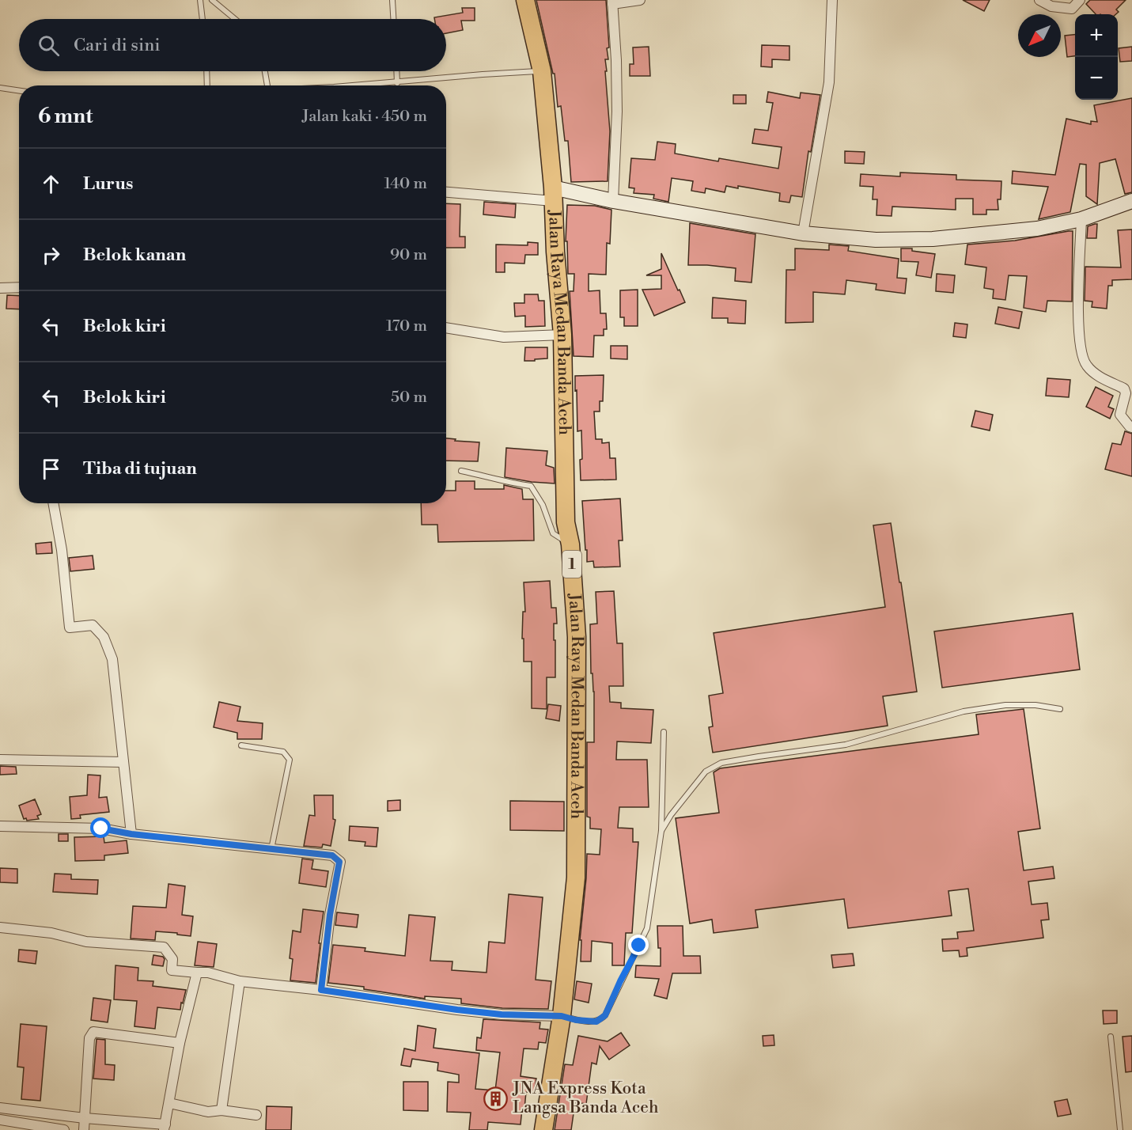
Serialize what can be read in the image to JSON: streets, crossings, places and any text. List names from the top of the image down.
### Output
{
  "streets": {
    "highway": ["Jalan Raya Medan Banda Aceh", "1"]
  },
  "places": {
    "building": ["JNA Express Kota Langsa Banda Aceh"]
  },
  "north": "bottom left",
  "page": {
    "map_buttons": ["+", "−"],
    "search": "Cari di sini",
    "heading": ["6 mnt", "Jalan kaki · 450 m"],
    "list": [
      ["Lurus", "140 m"],
      ["Belok kanan", "90 m"],
      ["Belok kiri", "170 m"],
      ["Belok kiri", "50 m"],
      "Tiba di tujuan"
    ]
  }
}
